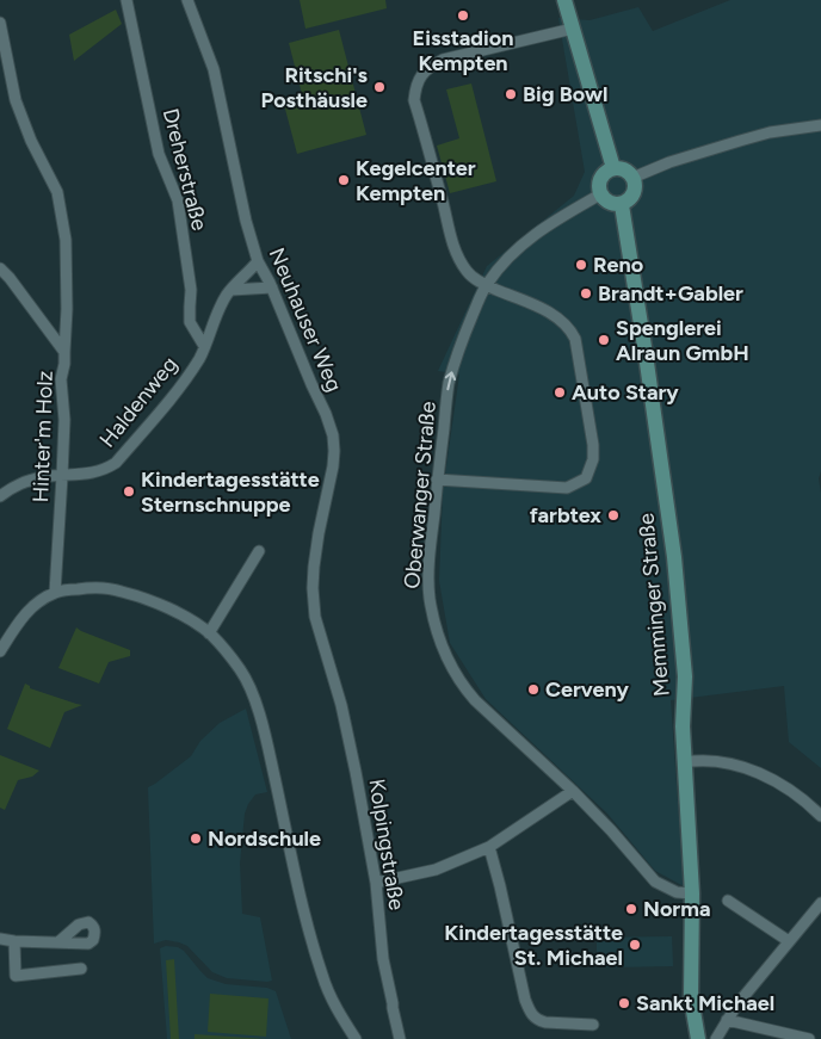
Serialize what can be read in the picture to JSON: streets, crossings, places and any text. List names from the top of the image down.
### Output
{
  "streets": {
    "main road": ["Memminger Straße"],
    "street": [
      "Dreherstraße",
      "Neuhauser Weg",
      "Haldenweg",
      "Hinter'm Holz",
      "Oberwanger Straße",
      "Kolpingstraße"
    ]
  },
  "crossings": [
    ["Dreherstraße", "Haldenweg"],
    ["Neuhauser Weg", "Haldenweg"],
    ["Neuhauser Weg", "Kolpingstraße"],
    ["Haldenweg", "Hinter'm Holz"],
    ["Oberwanger Straße", "Memminger Straße"]
  ],
  "places": [
    "Eisstadion Kempten",
    "Ritschi's Posthäusle",
    "Big Bowl",
    "Kegelcenter Kempten",
    "Reno",
    "Brandt+Gabler",
    "Spenglerei Alraun GmbH",
    "Auto Stary",
    "Kindertagesstätte Sternschnuppe",
    "farbtex",
    "Cerveny",
    "Nordschule",
    "Norma",
    "Kindertagesstätte St. Michael",
    "Sankt Michael"
  ]
}
